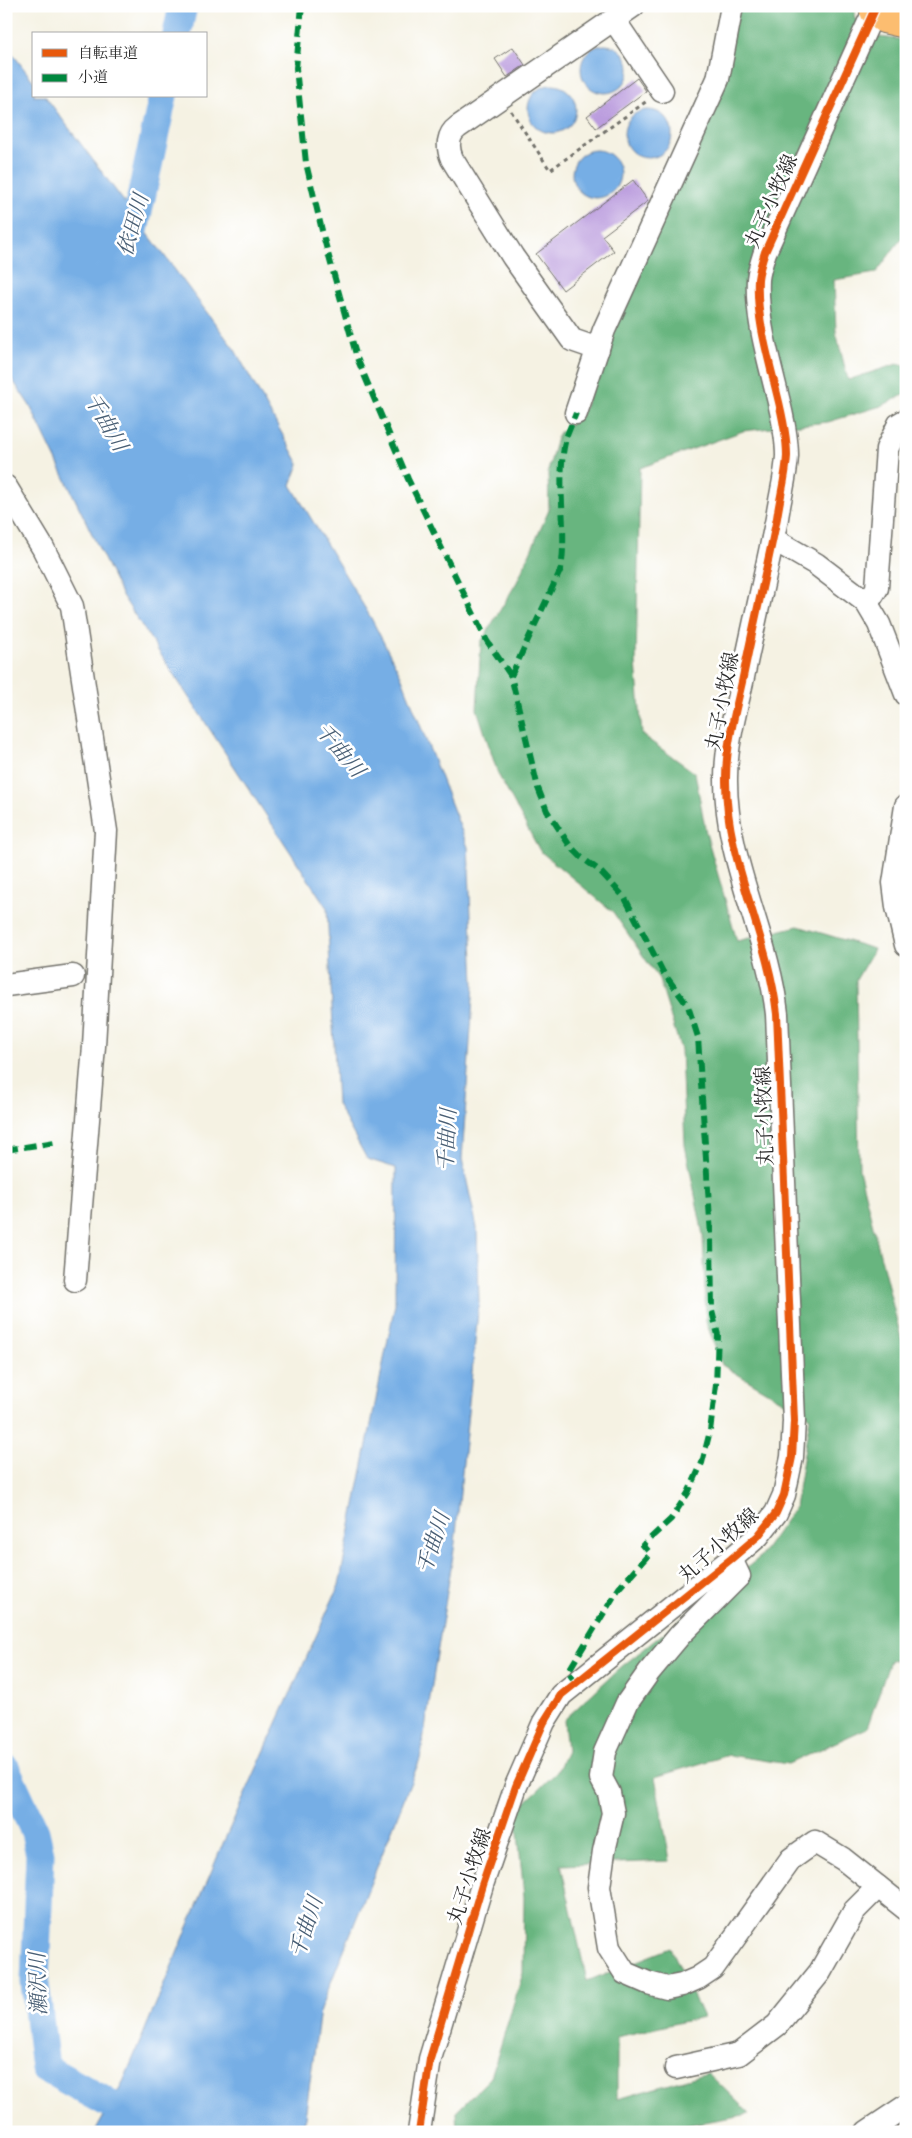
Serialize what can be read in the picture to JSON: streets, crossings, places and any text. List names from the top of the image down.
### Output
{
  "streets": {
    "street": ["丸子小牧線"]
  },
  "water": ["依田川", "千曲川", "瀬沢川"],
  "legend": ["自転車道", "小道"]
}
